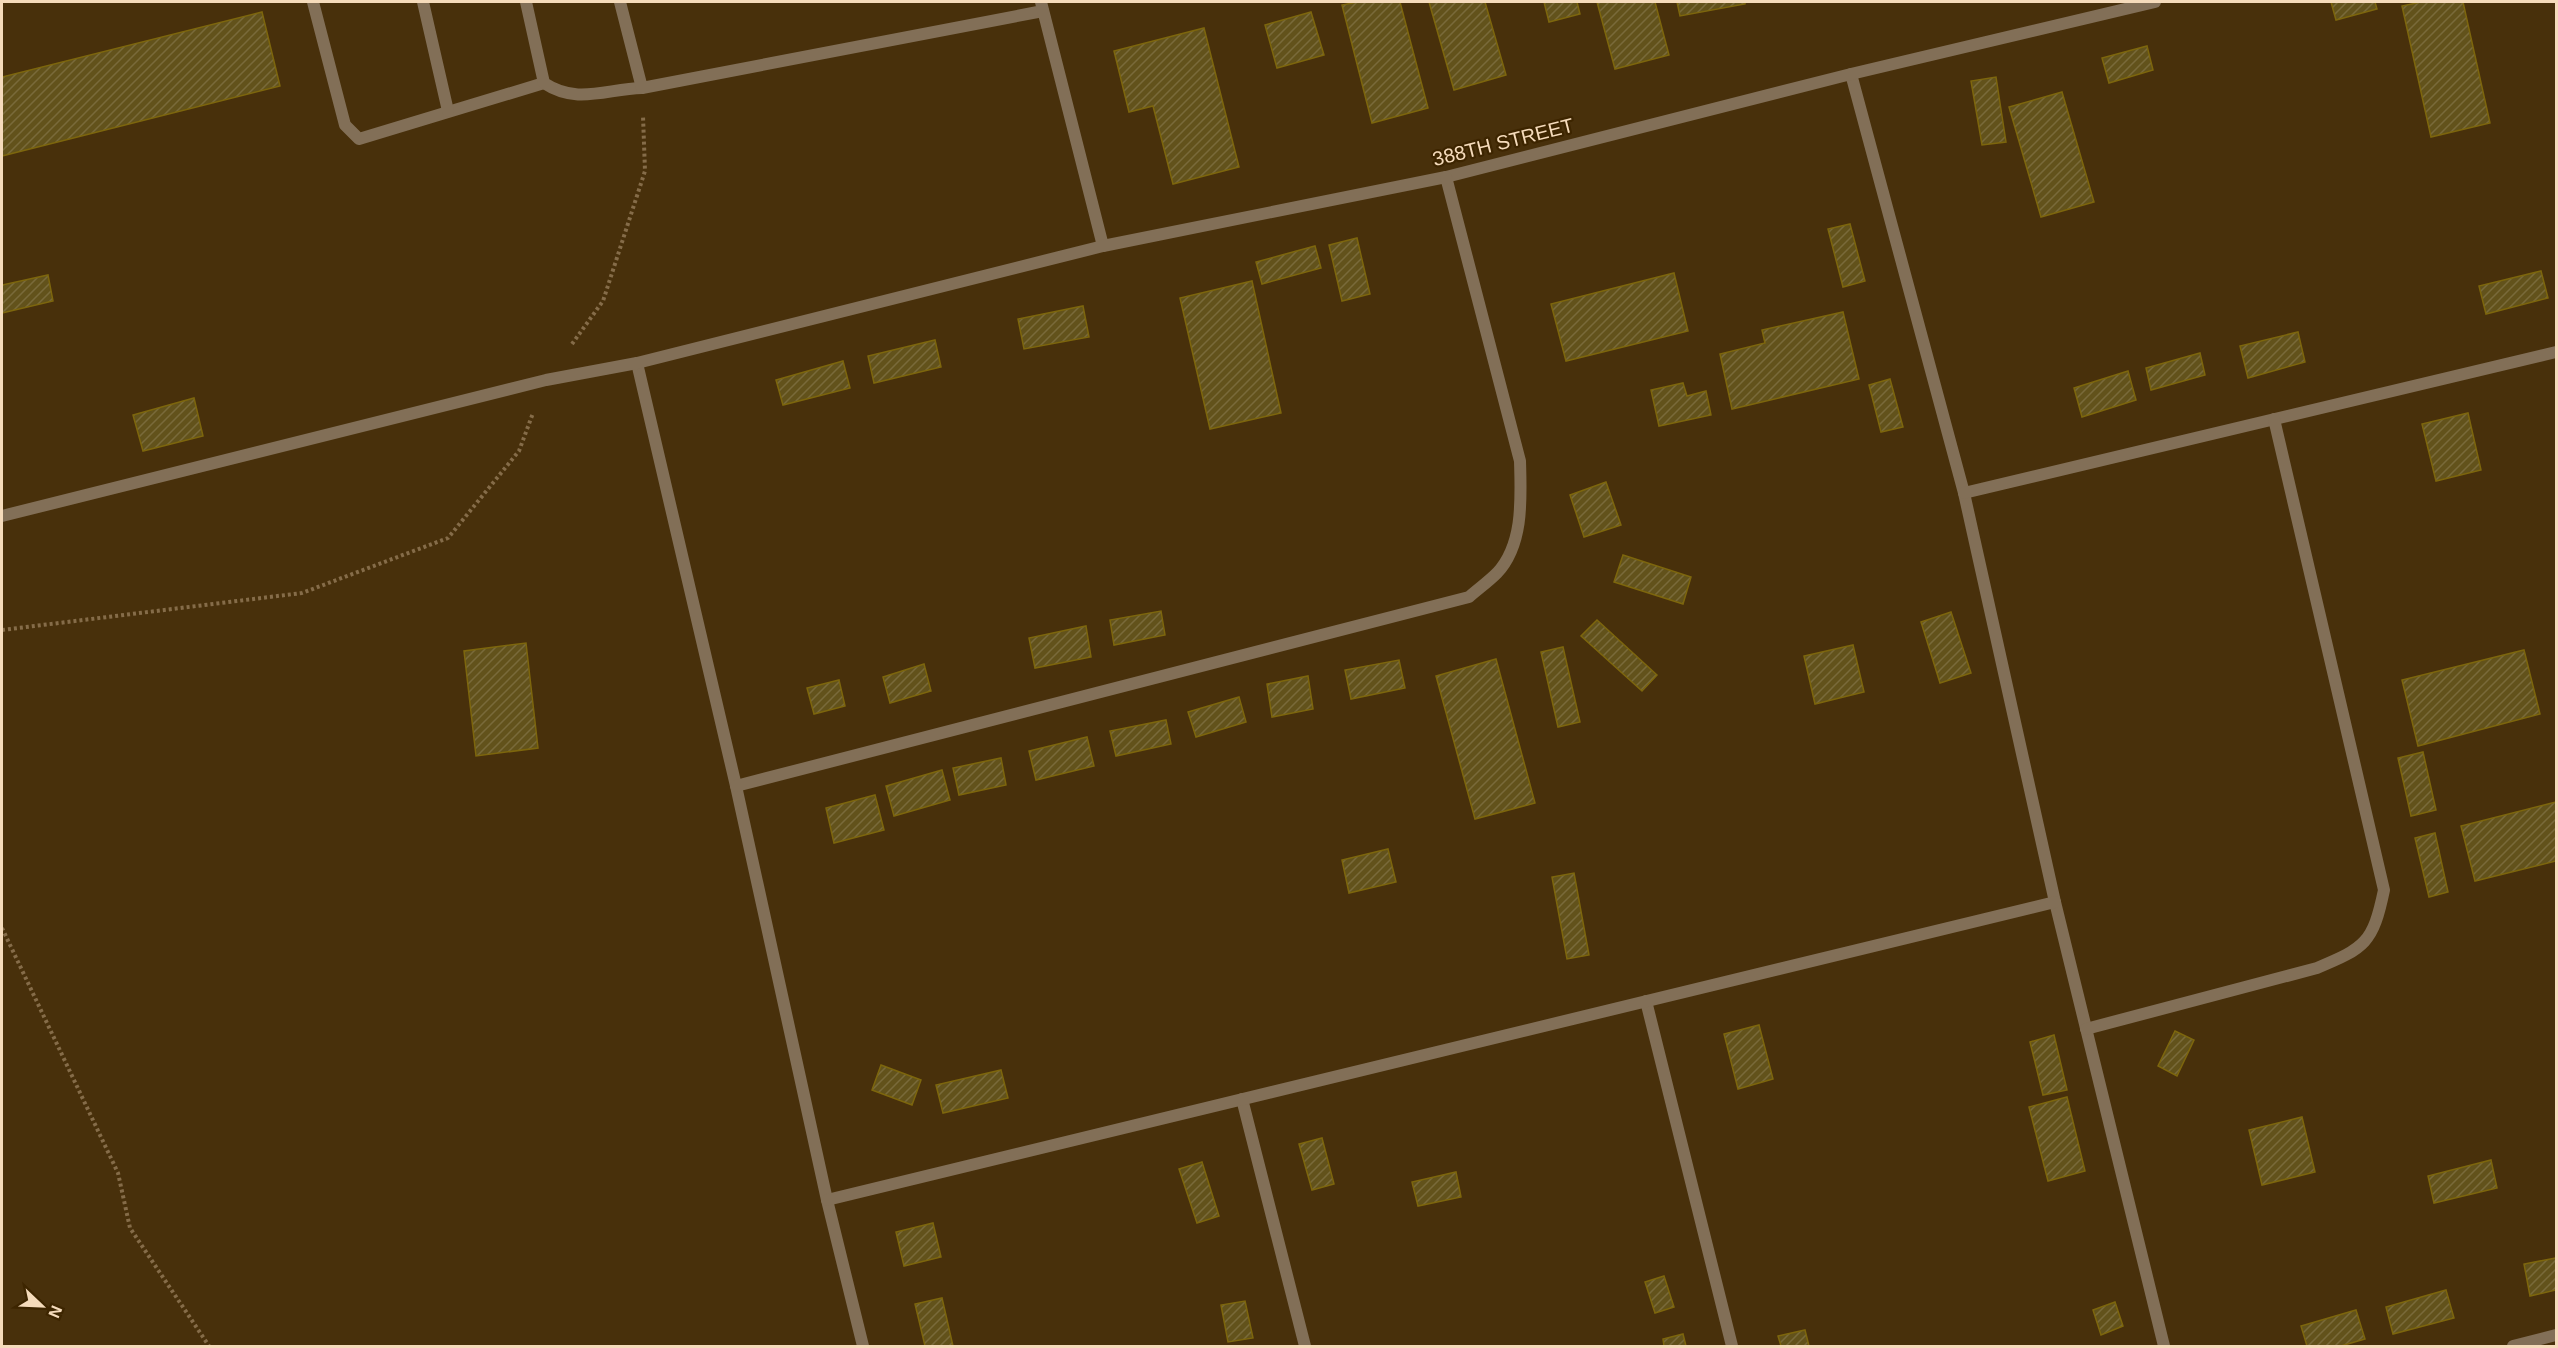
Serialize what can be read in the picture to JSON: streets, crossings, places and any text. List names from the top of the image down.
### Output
{
  "streets": {
    "street": ["388TH STREET"]
  },
  "north": "bottom right"
}
